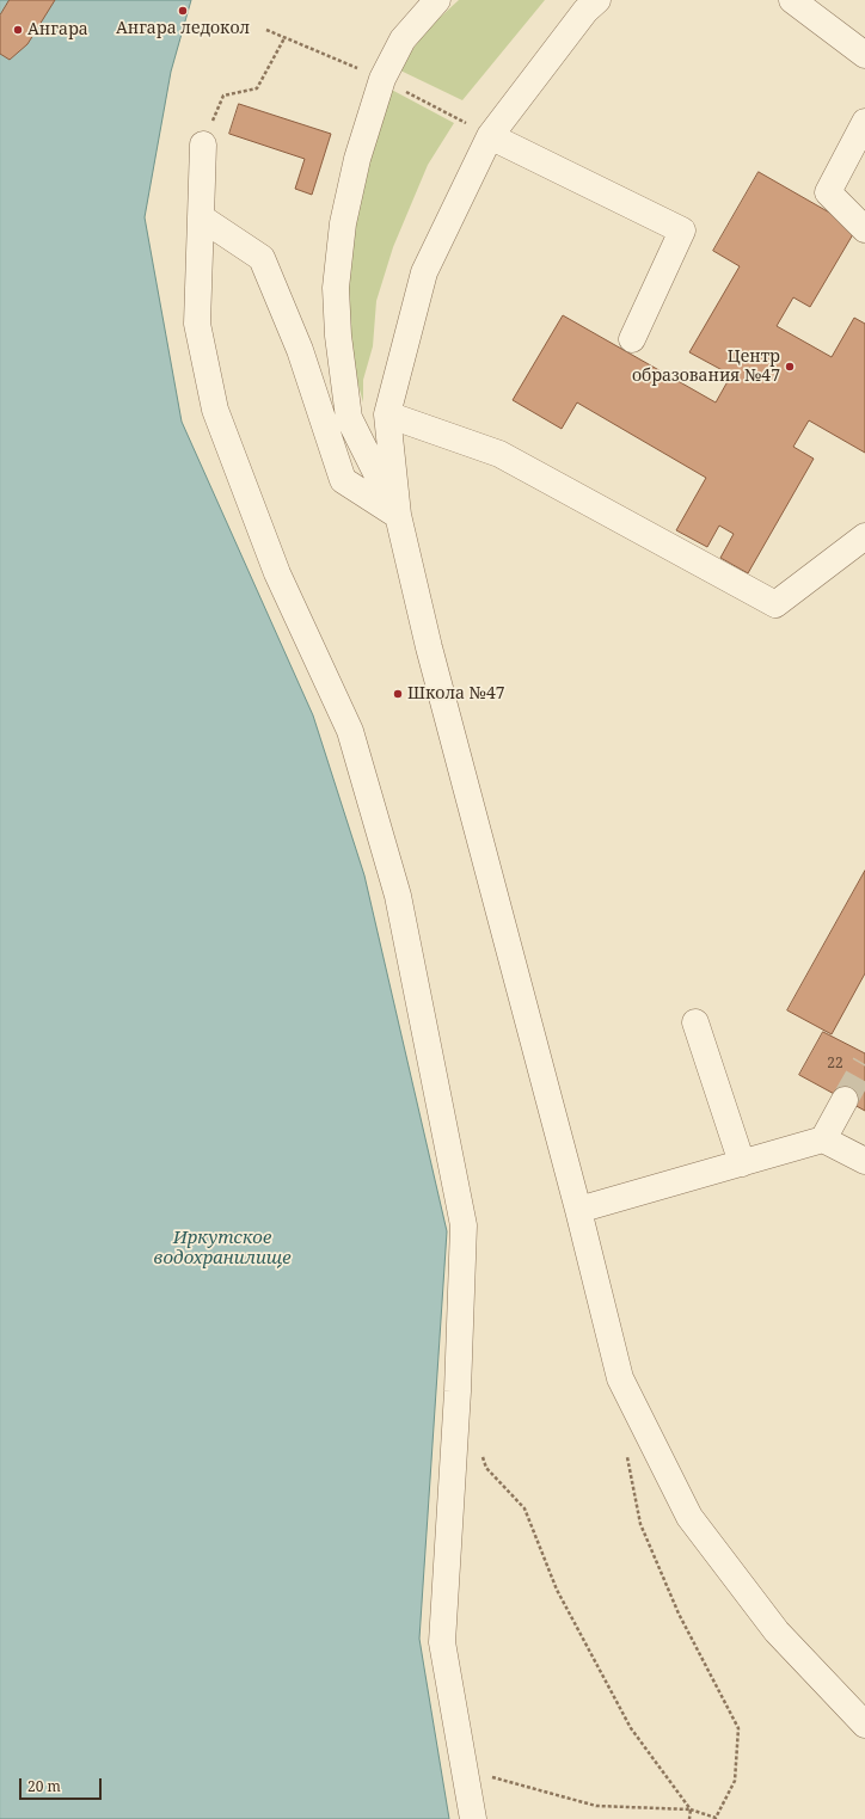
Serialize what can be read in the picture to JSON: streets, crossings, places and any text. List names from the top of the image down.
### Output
{
  "water": ["Иркутское водохранилище"],
  "places": [
    "Ангара ледокол",
    "Ангара",
    "Центр образования №47",
    "Школа №47"
  ],
  "house_numbers": ["22"],
  "scale_bar": "20 m"
}
